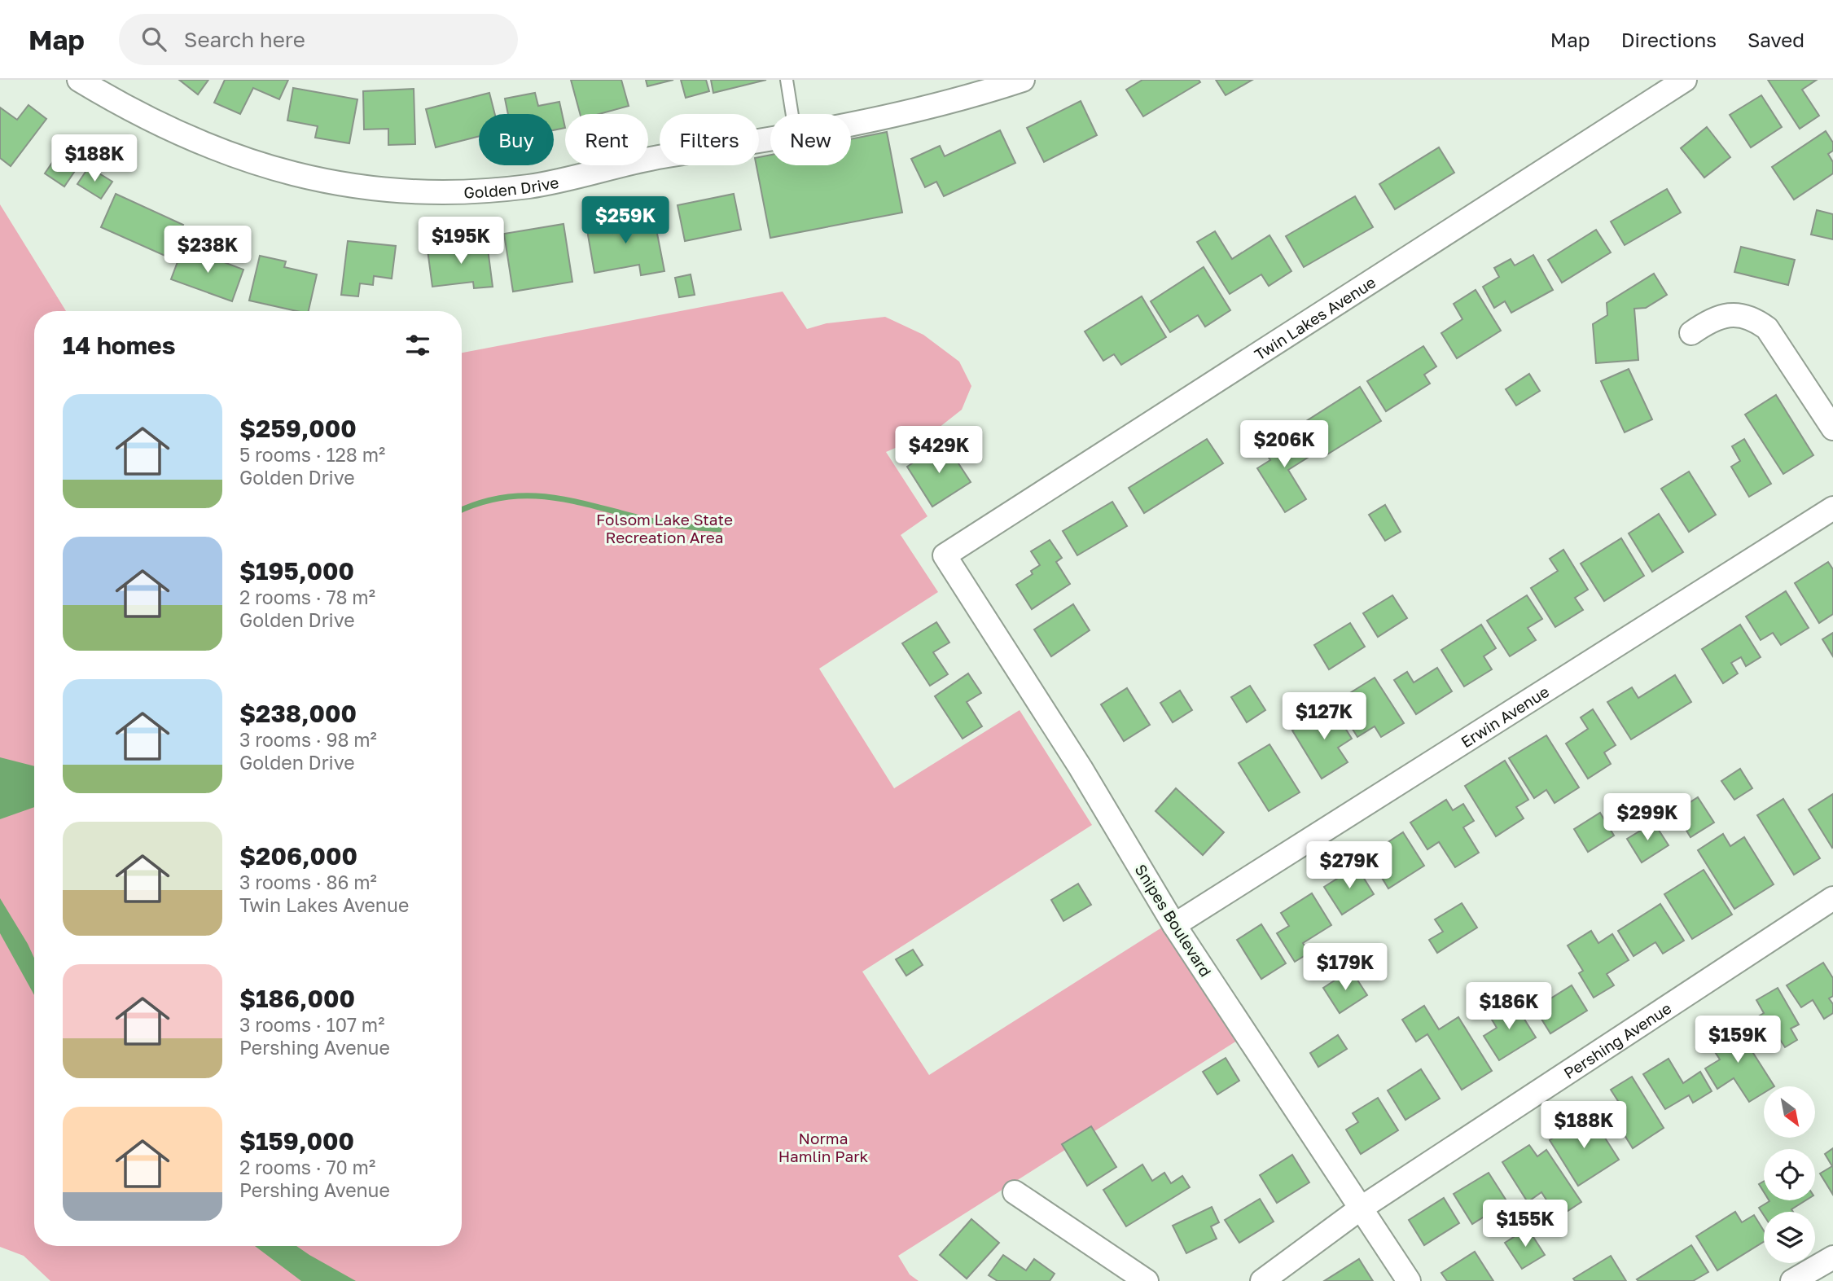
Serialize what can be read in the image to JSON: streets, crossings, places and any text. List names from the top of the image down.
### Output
{
  "streets": {
    "street": [
      "Golden Drive",
      "Twin Lakes Avenue",
      "Erwin Avenue",
      "Snipes Boulevard",
      "Pershing Avenue"
    ]
  },
  "crossings": [
    ["Twin Lakes Avenue", "Snipes Boulevard"],
    ["Erwin Avenue", "Snipes Boulevard"],
    ["Snipes Boulevard", "Pershing Avenue"]
  ],
  "parks": ["Folsom Lake State Recreation Area", "Norma Hamlin Park"],
  "north": "bottom right",
  "page": {
    "header": "Map",
    "search": "Search here",
    "nav": ["Map", "Directions", "Saved"],
    "chip": [
      "Buy",
      "Rent",
      "Filters",
      "New"
    ],
    "price": [
      "$188K",
      "$259K",
      "$195K",
      "$238K",
      "$206K",
      "$429K",
      "$127K",
      "$299K",
      "$279K",
      "$179K",
      "$186K",
      "$159K",
      "$188K",
      "$155K"
    ],
    "heading": "14 homes",
    "list": [
      {
        "name": "$259,000",
        "note": "5 rooms · 128 m² · Golden Drive"
      },
      {
        "name": "$195,000",
        "note": "2 rooms · 78 m² · Golden Drive"
      },
      {
        "name": "$238,000",
        "note": "3 rooms · 98 m² · Golden Drive"
      },
      {
        "name": "$206,000",
        "note": "3 rooms · 86 m² · Twin Lakes Avenue"
      },
      {
        "name": "$186,000",
        "note": "3 rooms · 107 m² · Pershing Avenue"
      },
      {
        "name": "$159,000",
        "note": "2 rooms · 70 m² · Pershing Avenue"
      }
    ]
  }
}
